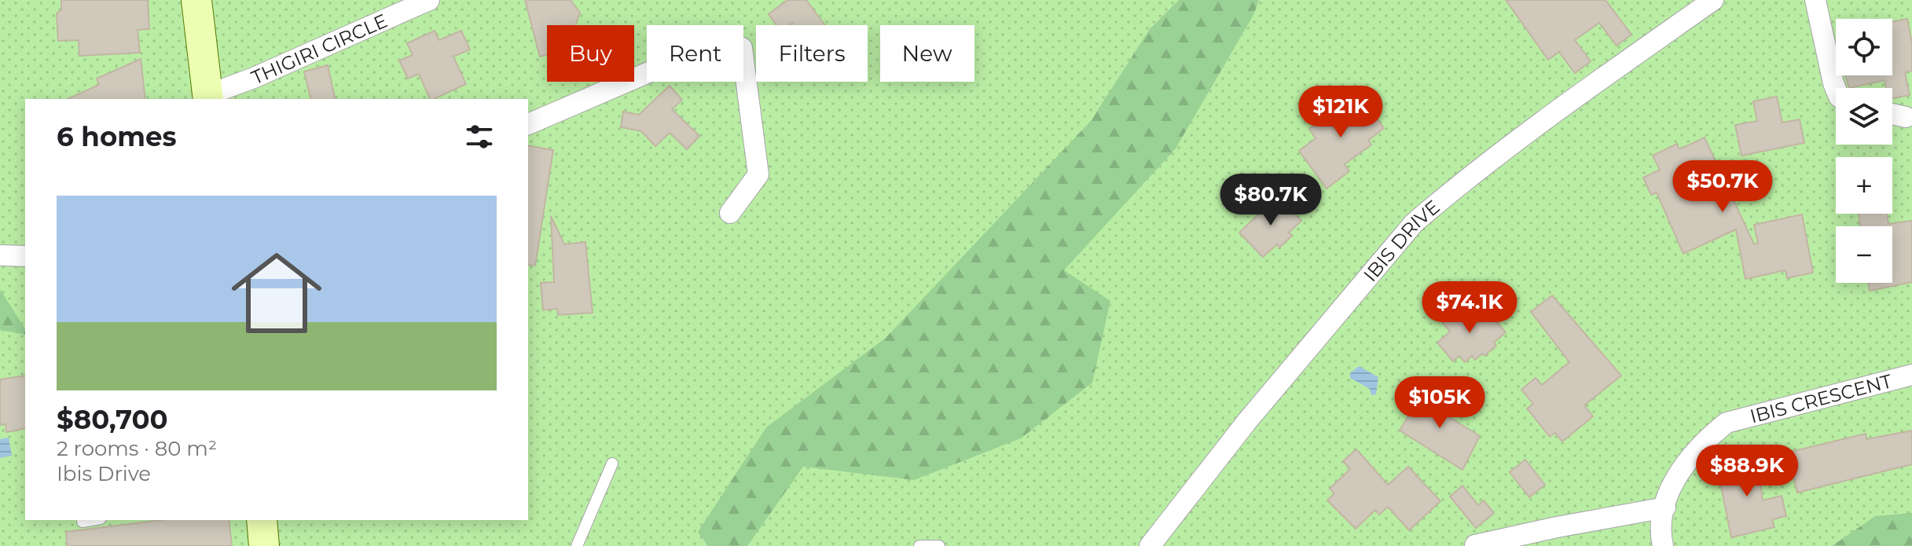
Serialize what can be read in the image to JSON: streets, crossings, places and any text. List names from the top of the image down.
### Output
{
  "streets": {
    "street": ["THIGIRI CIRCLE", "IBIS DRIVE", "IBIS CRESCENT"]
  },
  "page": {
    "map_buttons": ["+", "−"],
    "chip": [
      "Buy",
      "Rent",
      "Filters",
      "New"
    ],
    "price": [
      "$121K",
      "$50.7K",
      "$80.7K",
      "$74.1K",
      "$105K",
      "$88.9K"
    ],
    "heading": "6 homes",
    "list": [
      {
        "name": "$80,700",
        "note": "2 rooms · 80 m² · Ibis Drive"
      }
    ]
  }
}
